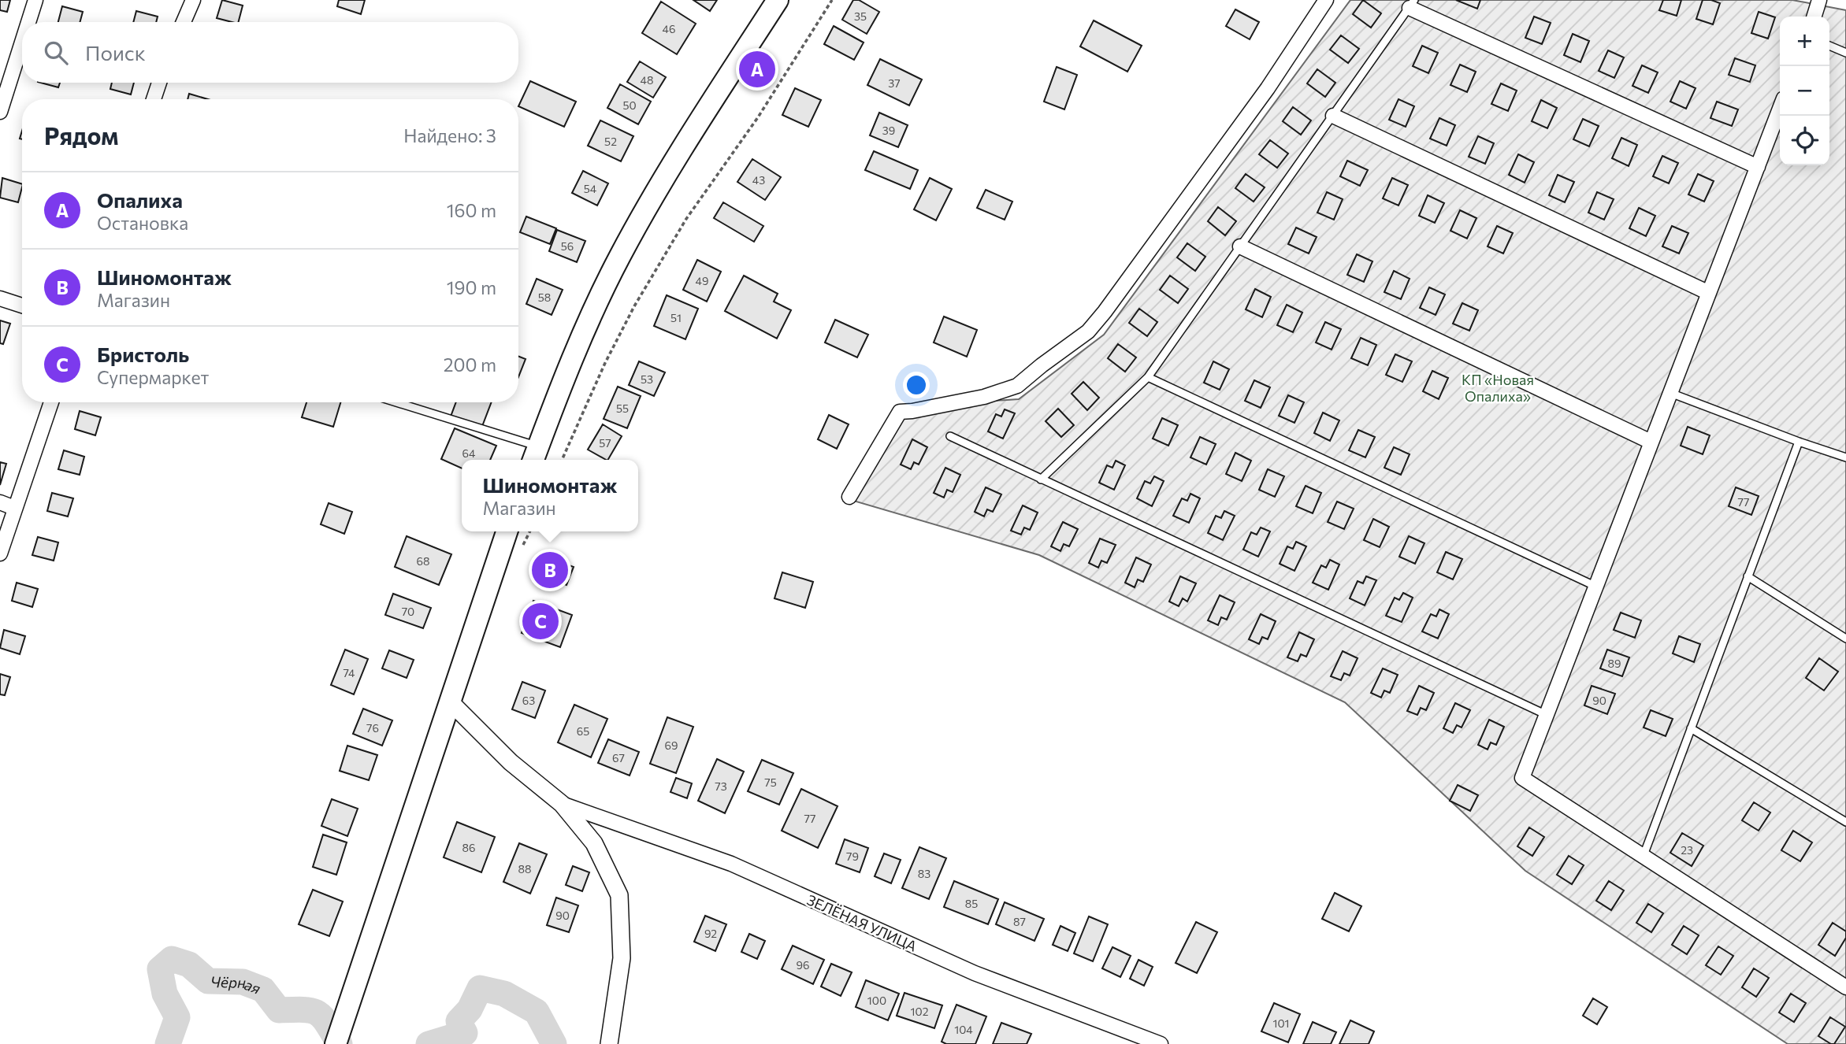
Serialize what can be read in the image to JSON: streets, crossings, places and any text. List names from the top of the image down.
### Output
{
  "streets": {
    "street": ["ЗЕЛЁНАЯ УЛИЦА"]
  },
  "water": ["Чёрная"],
  "parks": ["КП «Новая Опалиха»"],
  "house_numbers": [
    "35",
    "46",
    "48",
    "37",
    "50",
    "39",
    "52",
    "43",
    "54",
    "56",
    "49",
    "58",
    "51",
    "53",
    "55",
    "57",
    "64",
    "77",
    "68",
    "70",
    "89",
    "74",
    "63",
    "90",
    "76",
    "65",
    "69",
    "67",
    "75",
    "73",
    "77",
    "86",
    "23",
    "79",
    "88",
    "83",
    "85",
    "90",
    "87",
    "92",
    "96",
    "100",
    "102",
    "101",
    "104"
  ],
  "page": {
    "map_buttons": ["+", "−"],
    "search": "Поиск",
    "pins": ["A", "B", "C"],
    "heading": ["Рядом", "Найдено: 3"],
    "list": [
      {
        "mark": "A",
        "name": "Опалиха",
        "note": "Остановка",
        "value": "160 m"
      },
      {
        "mark": "B",
        "name": "Шиномонтаж",
        "note": "Магазин",
        "value": "190 m"
      },
      {
        "mark": "C",
        "name": "Бристоль",
        "note": "Супермаркет",
        "value": "200 m"
      }
    ],
    "popup": ["Шиномонтаж", "Магазин"]
  }
}
